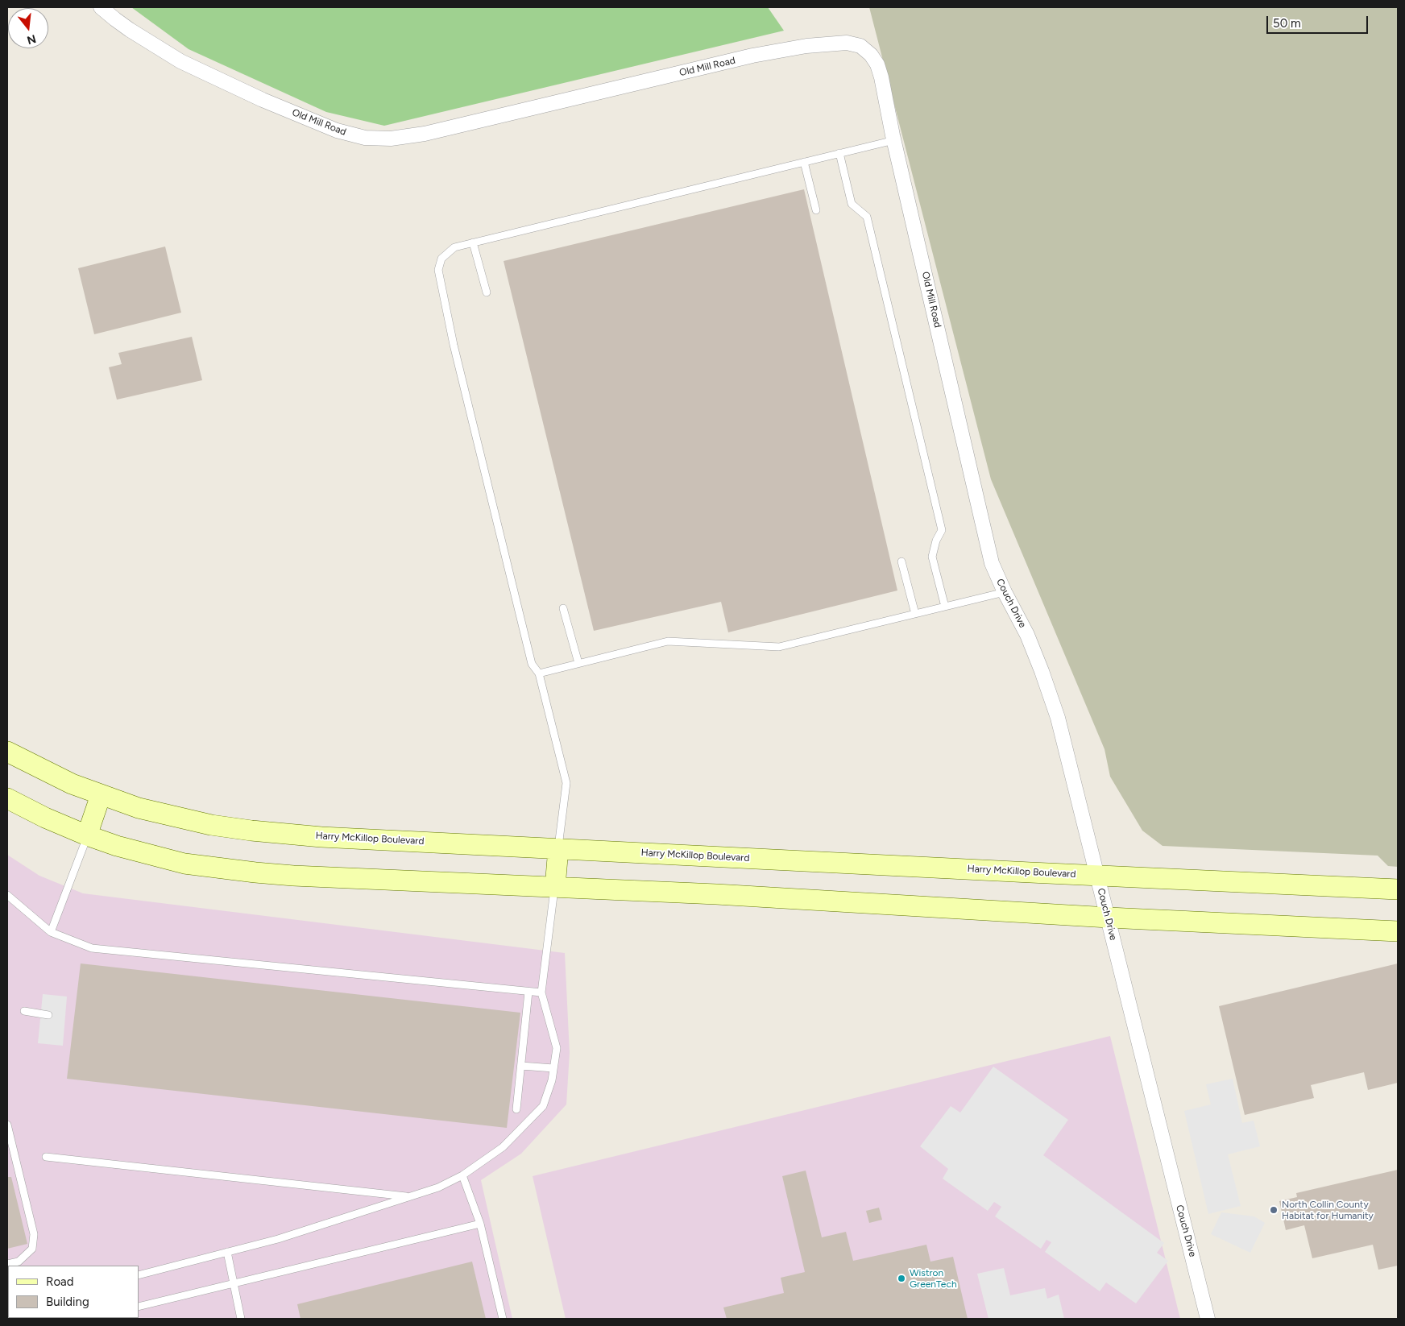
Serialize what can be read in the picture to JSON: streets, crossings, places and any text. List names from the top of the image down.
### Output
{
  "streets": {
    "main road": ["Harry McKillop Boulevard"],
    "street": ["Old Mill Road", "Couch Drive"]
  },
  "crossings": [
    ["Old Mill Road", "Couch Drive"],
    ["Couch Drive", "Harry McKillop Boulevard"]
  ],
  "places": ["North Collin County Habitat for Humanity", "Wistron GreenTech"],
  "legend": ["Road", "Building"],
  "scale_bar": "50 m",
  "north": "bottom"
}
